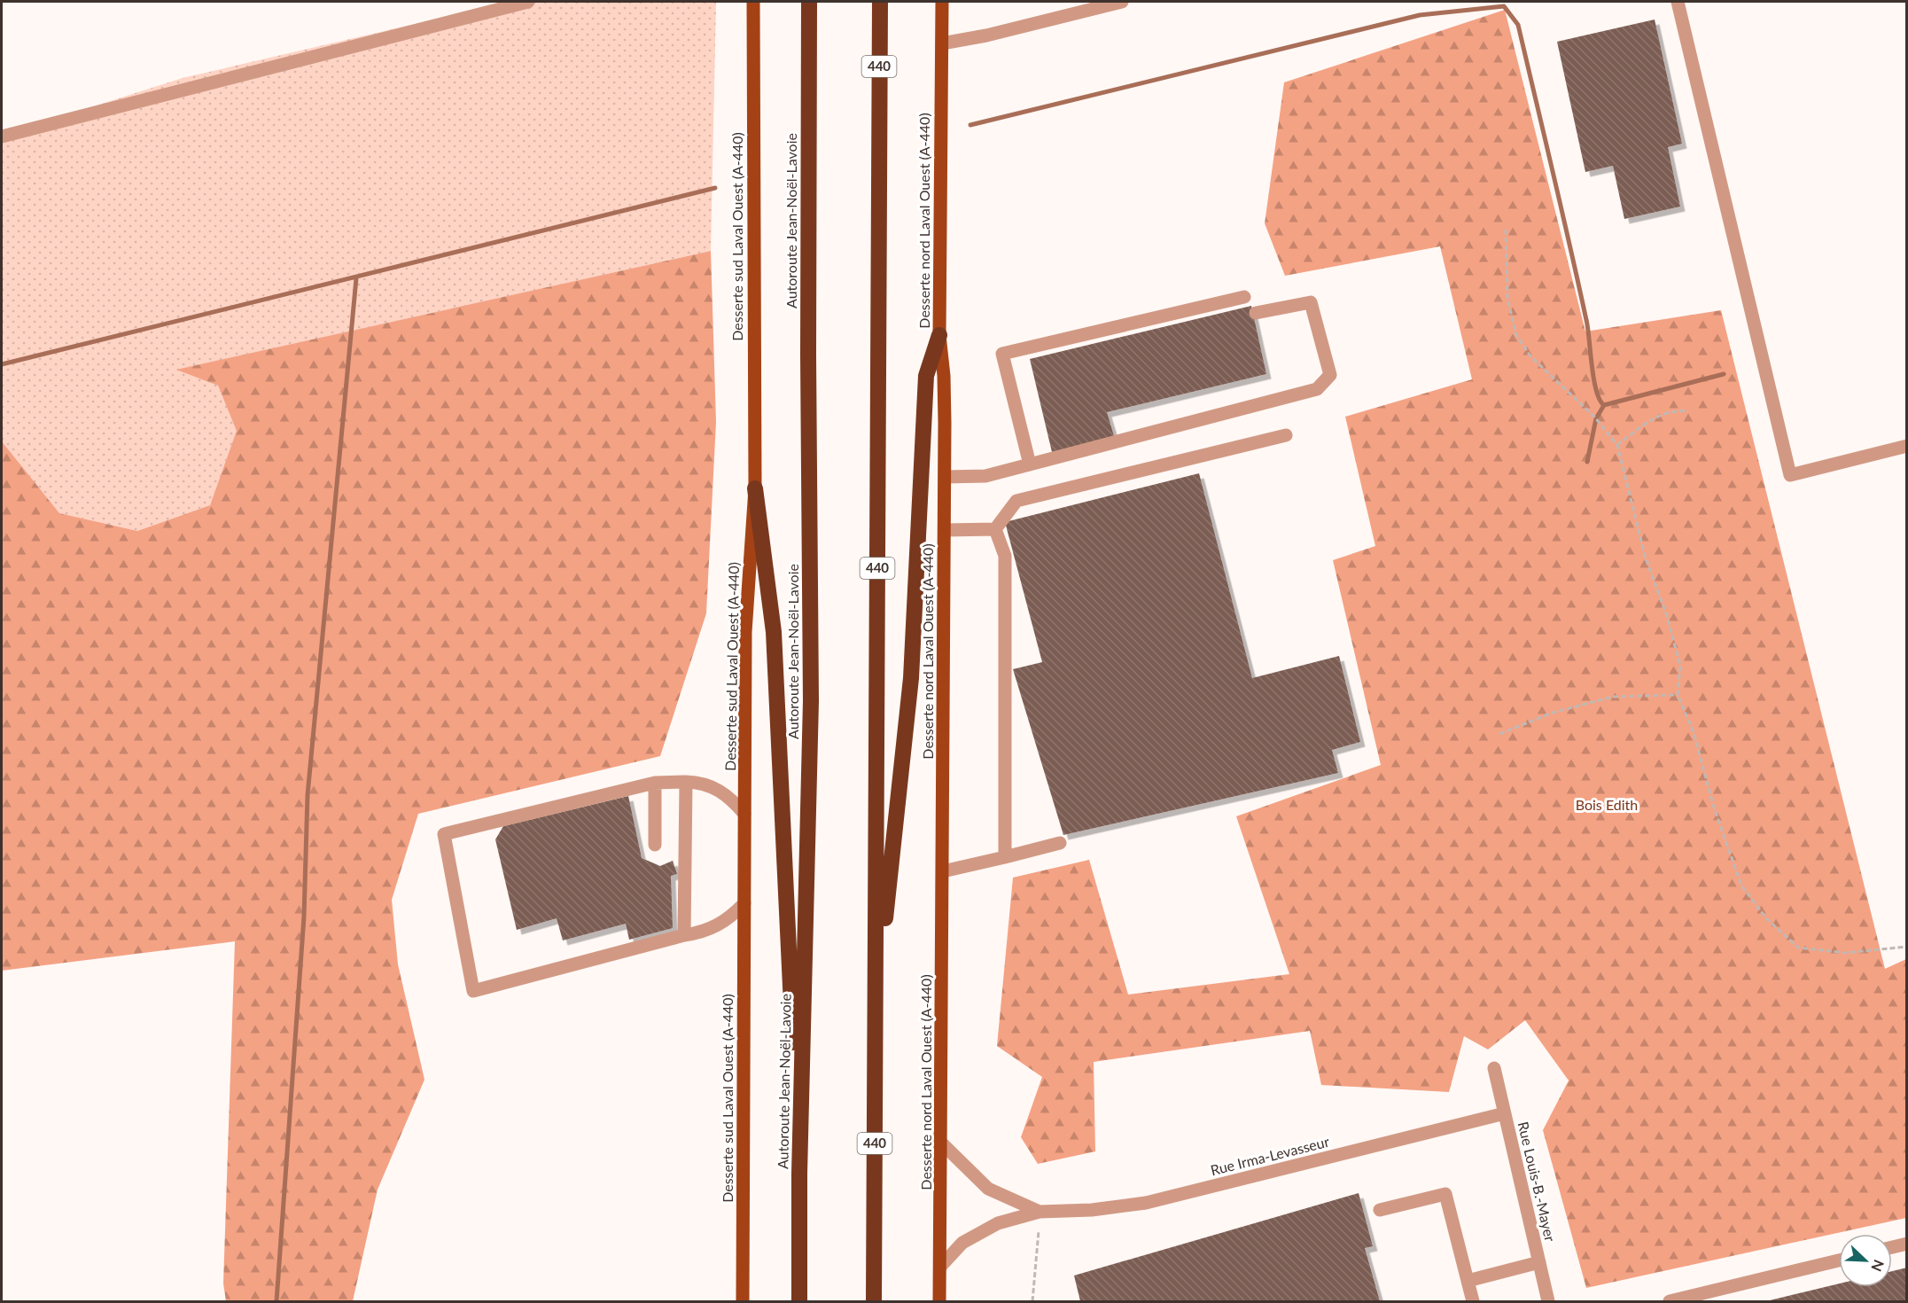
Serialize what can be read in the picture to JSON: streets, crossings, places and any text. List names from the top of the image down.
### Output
{
  "streets": {
    "highway": ["440", "Autoroute Jean-Noël-Lavoie"],
    "main road": ["Desserte nord Laval Ouest (A-440)", "Desserte sud Laval Ouest (A-440)"],
    "street": ["Rue Irma-Levasseur", "Rue Louis-B.-Mayer"]
  },
  "crossings": [
    ["Desserte nord Laval Ouest (A-440)", "Rue Irma-Levasseur"],
    ["Rue Irma-Levasseur", "Rue Louis-B.-Mayer"]
  ],
  "parks": ["Bois Edith"],
  "north": "bottom right"
}
